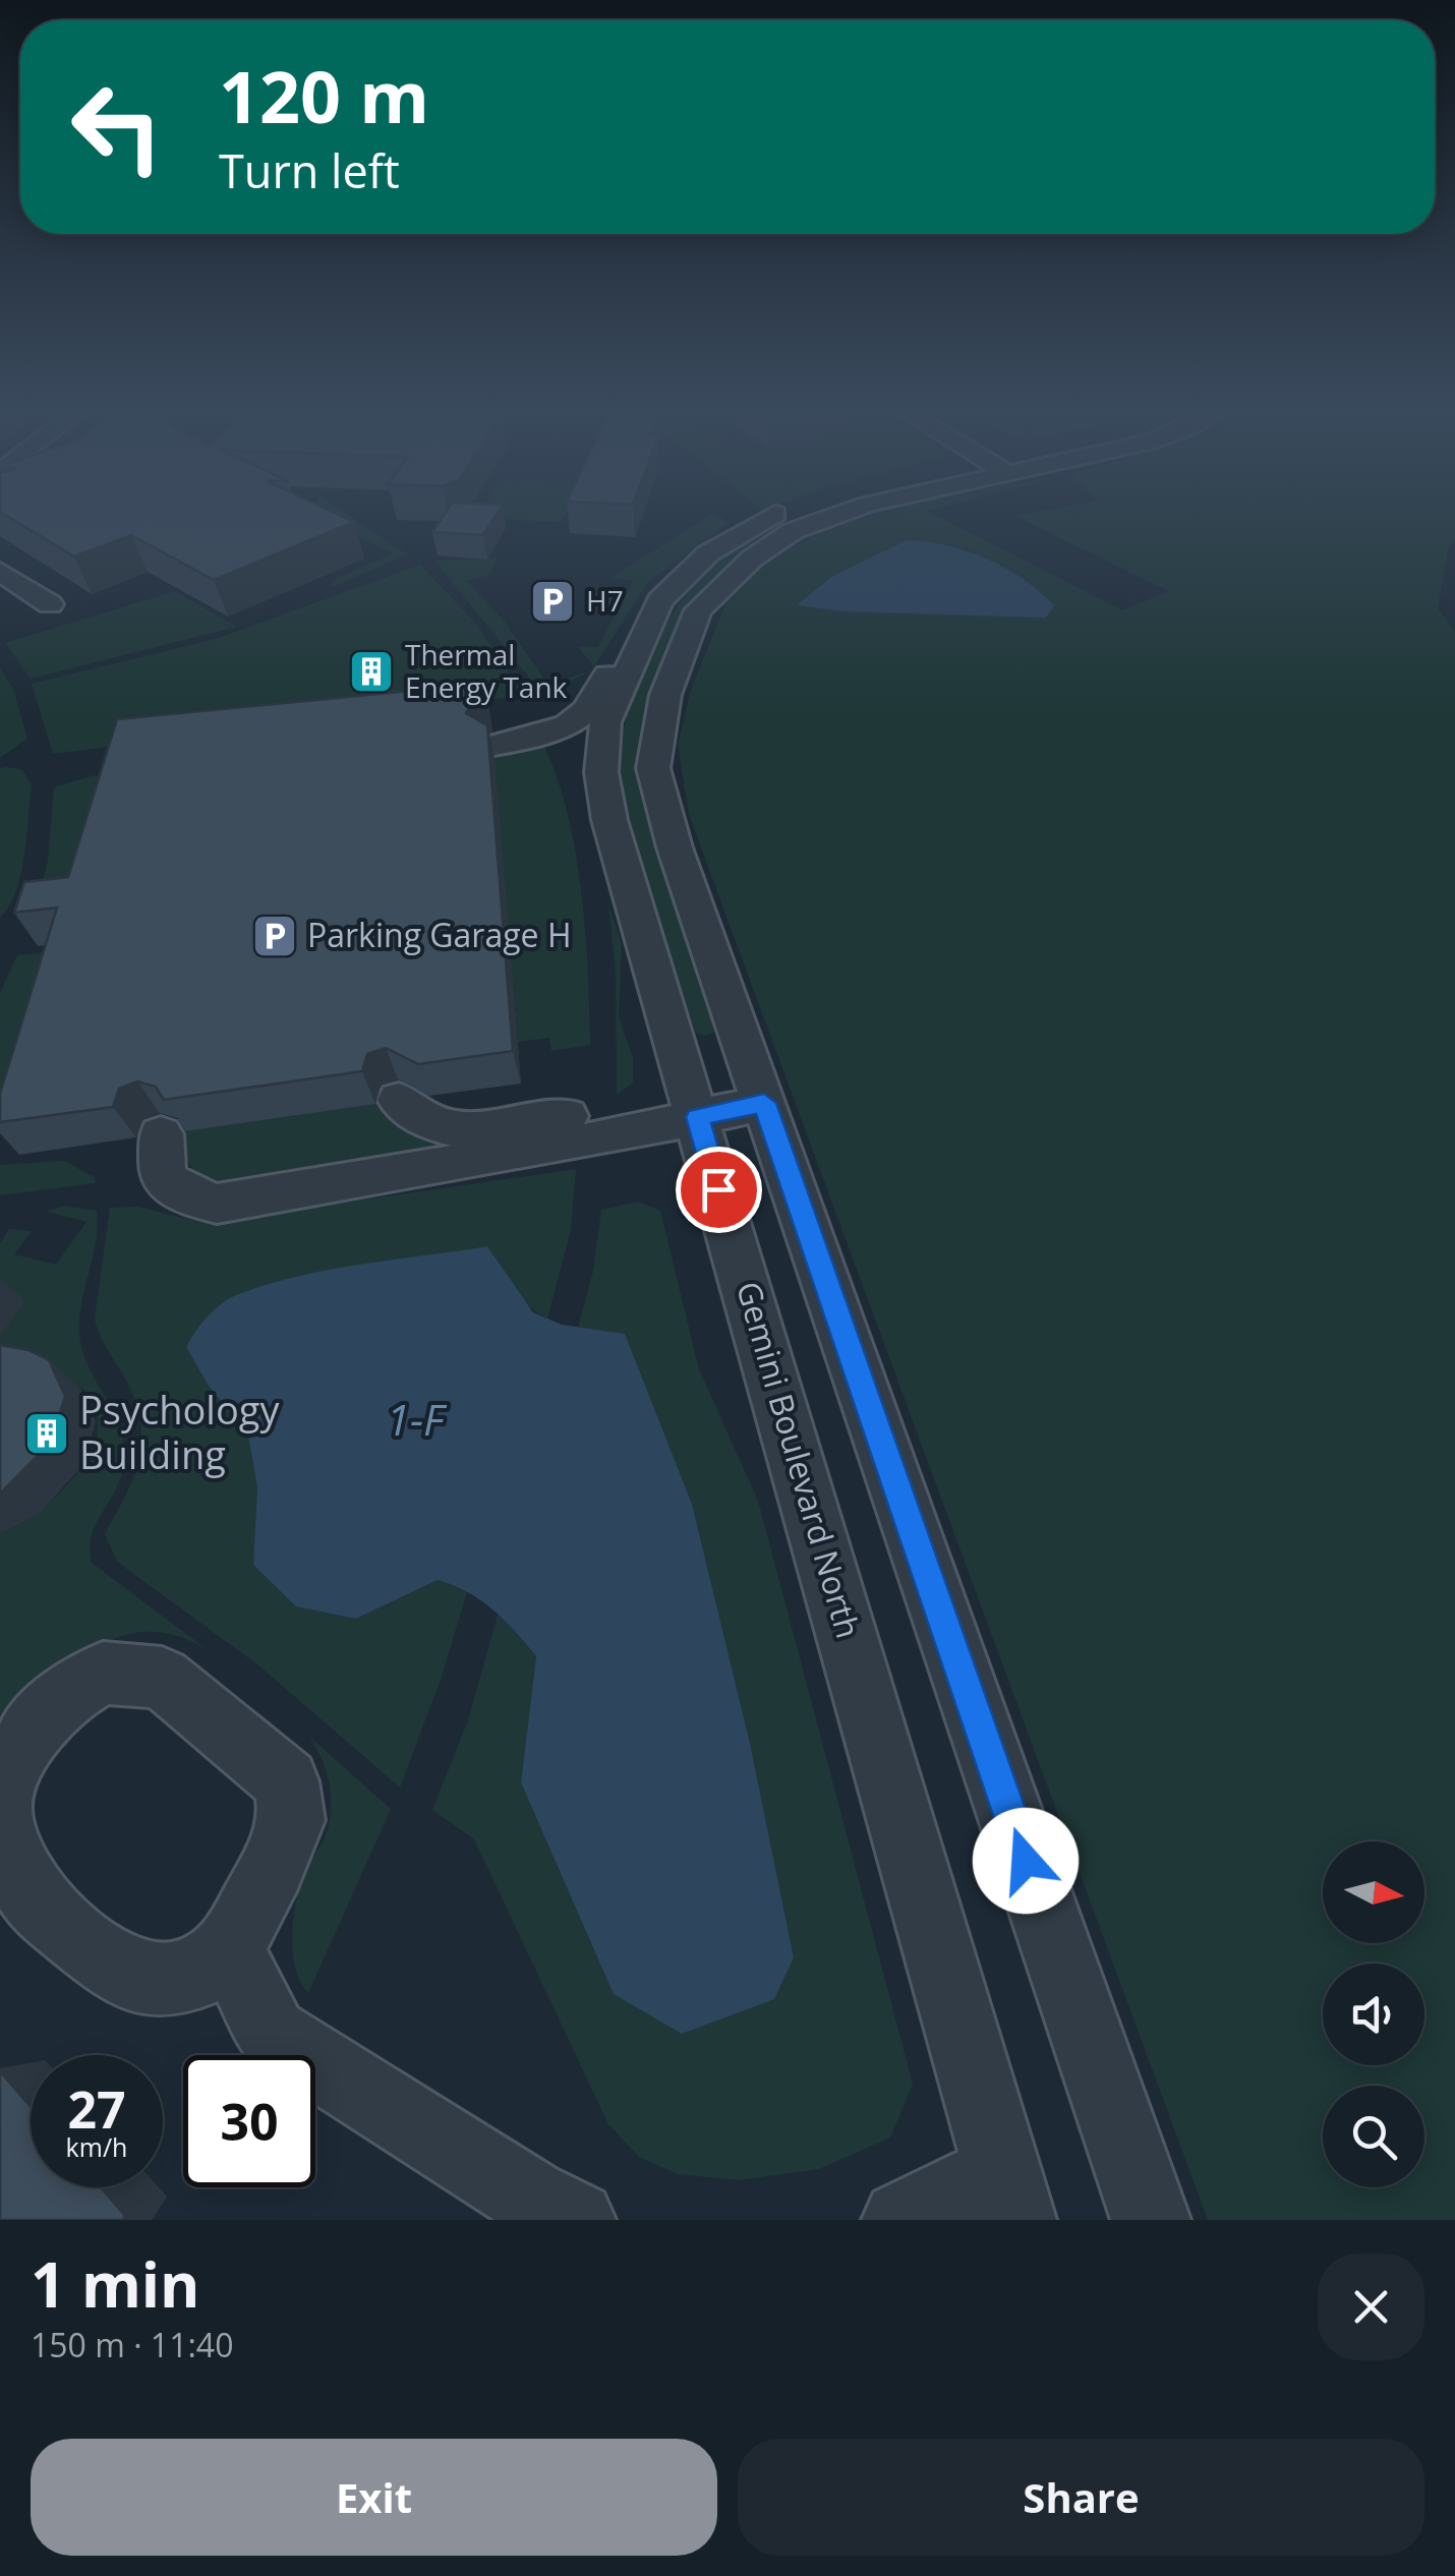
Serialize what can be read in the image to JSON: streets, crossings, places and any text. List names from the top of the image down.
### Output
{
  "streets": {
    "street": ["Gemini Boulevard North"]
  },
  "water": ["1-F"],
  "places": {
    "parking": ["H7", "Parking Garage H"],
    "building": ["Thermal Energy Tank", "Psychology Building"]
  },
  "north": "right",
  "page": {
    "turn": ["120 m", "Turn left"],
    "speed": "27 km/h",
    "limit": "30",
    "heading": ["1 min", "150 m · 11:40"],
    "buttons": ["Exit", "Share"]
  }
}
